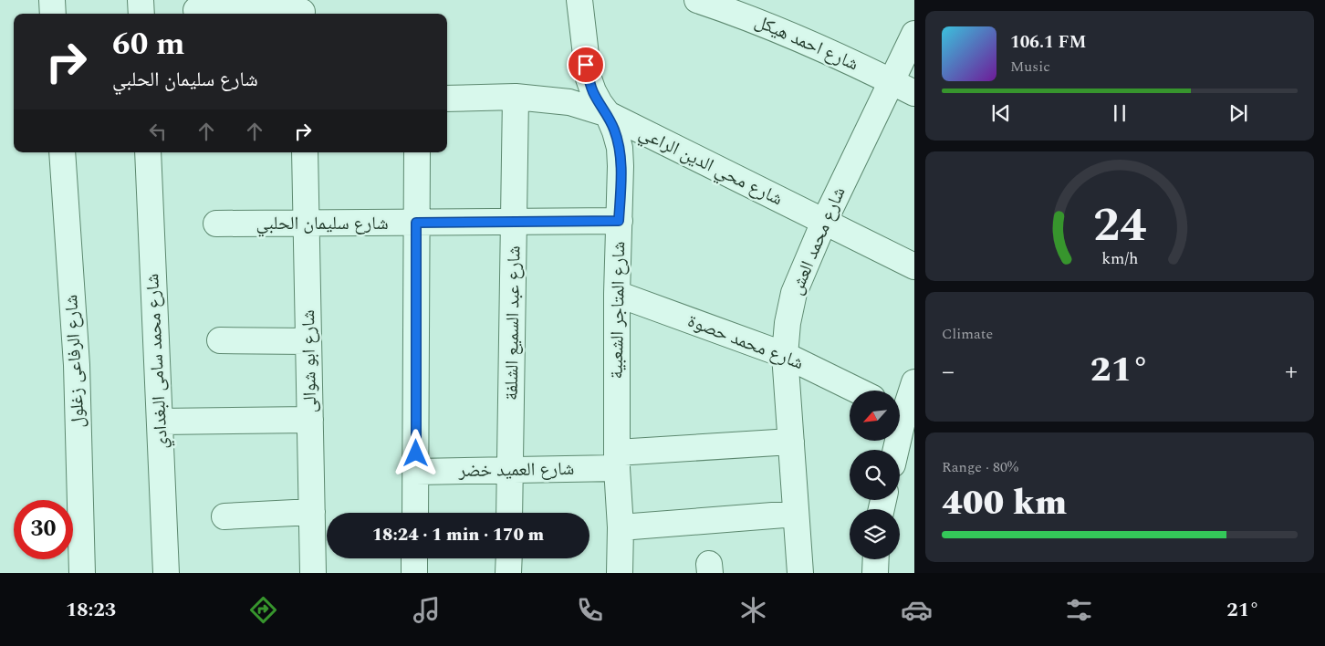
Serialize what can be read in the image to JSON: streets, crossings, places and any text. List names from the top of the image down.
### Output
{
  "streets": {
    "street": [
      "شارع احمد هيكل",
      "شارع محي الدين الراعي",
      "شارع سليمان الحلبي",
      "شارع محمد العش",
      "شارع المتاجر الشعبية",
      "شارع عبد السميع الشلفة",
      "شارع محمد حصوة",
      "شارع الرفاعى زغلول",
      "شارع محمد سامى البغدادي",
      "شارع ابو شوالى",
      "شارع العميد خضر"
    ]
  },
  "crossings": [
    ["شارع احمد هيكل", "شارع محمد العش"],
    ["شارع محي الدين الراعي", "شارع محمد العش"],
    ["شارع محي الدين الراعي", "شارع المتاجر الشعبية"],
    ["شارع محي الدين الراعي", "شارع عبد السميع الشلفة"],
    ["شارع سليمان الحلبي", "شارع المتاجر الشعبية"],
    ["شارع سليمان الحلبي", "شارع عبد السميع الشلفة"],
    ["شارع سليمان الحلبي", "شارع ابو شوالى"],
    ["شارع محمد العش", "شارع محمد حصوة"],
    ["شارع محمد العش", "شارع العميد خضر"],
    ["شارع المتاجر الشعبية", "شارع محمد حصوة"],
    ["شارع المتاجر الشعبية", "شارع العميد خضر"],
    ["شارع عبد السميع الشلفة", "شارع العميد خضر"]
  ],
  "north": "bottom left",
  "page": {
    "turn": ["60 m", "شارع سليمان الحلبي"],
    "song": ["106.1 FM", "Music"],
    "tile": [
      "Climate",
      ["Range · 80%", "400 km"]
    ],
    "heat": ["−", "21°", "+"],
    "limit": "30",
    "trip": "18:24 · 1 min · 170 m",
    "tabs": ["18:23", "21°"],
    "gauge": ["24", "km/h"]
  }
}
